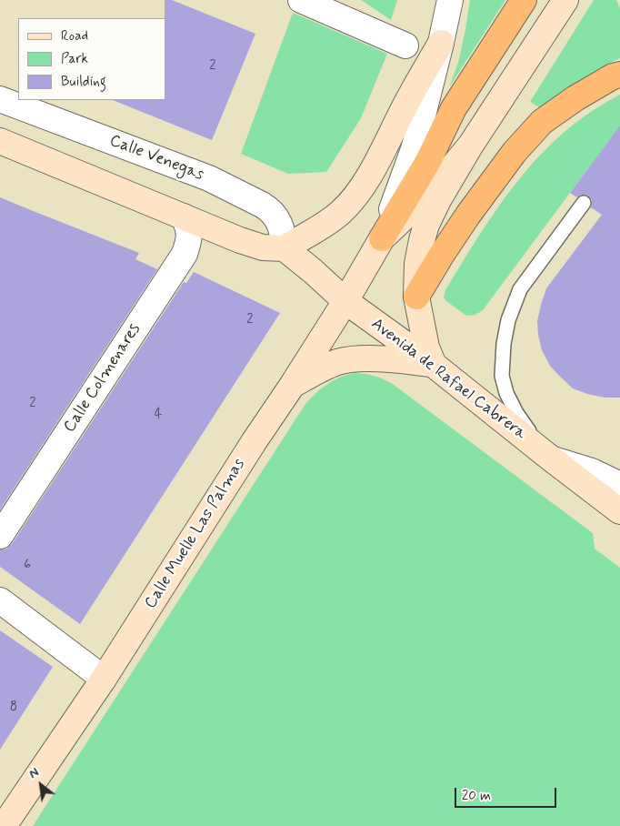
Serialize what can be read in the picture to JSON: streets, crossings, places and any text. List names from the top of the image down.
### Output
{
  "streets": {
    "street": [
      "Calle Venegas",
      "Calle Colmenares",
      "Avenida de Rafael Cabrera",
      "Calle Muelle Las Palmas"
    ]
  },
  "crossings": [
    ["Avenida de Rafael Cabrera", "Calle Muelle Las Palmas"]
  ],
  "house_numbers": [
    "2",
    "2",
    "2",
    "4",
    "6",
    "8"
  ],
  "legend": ["Road", "Park", "Building"],
  "scale_bar": "20 m",
  "north": "top left"
}
